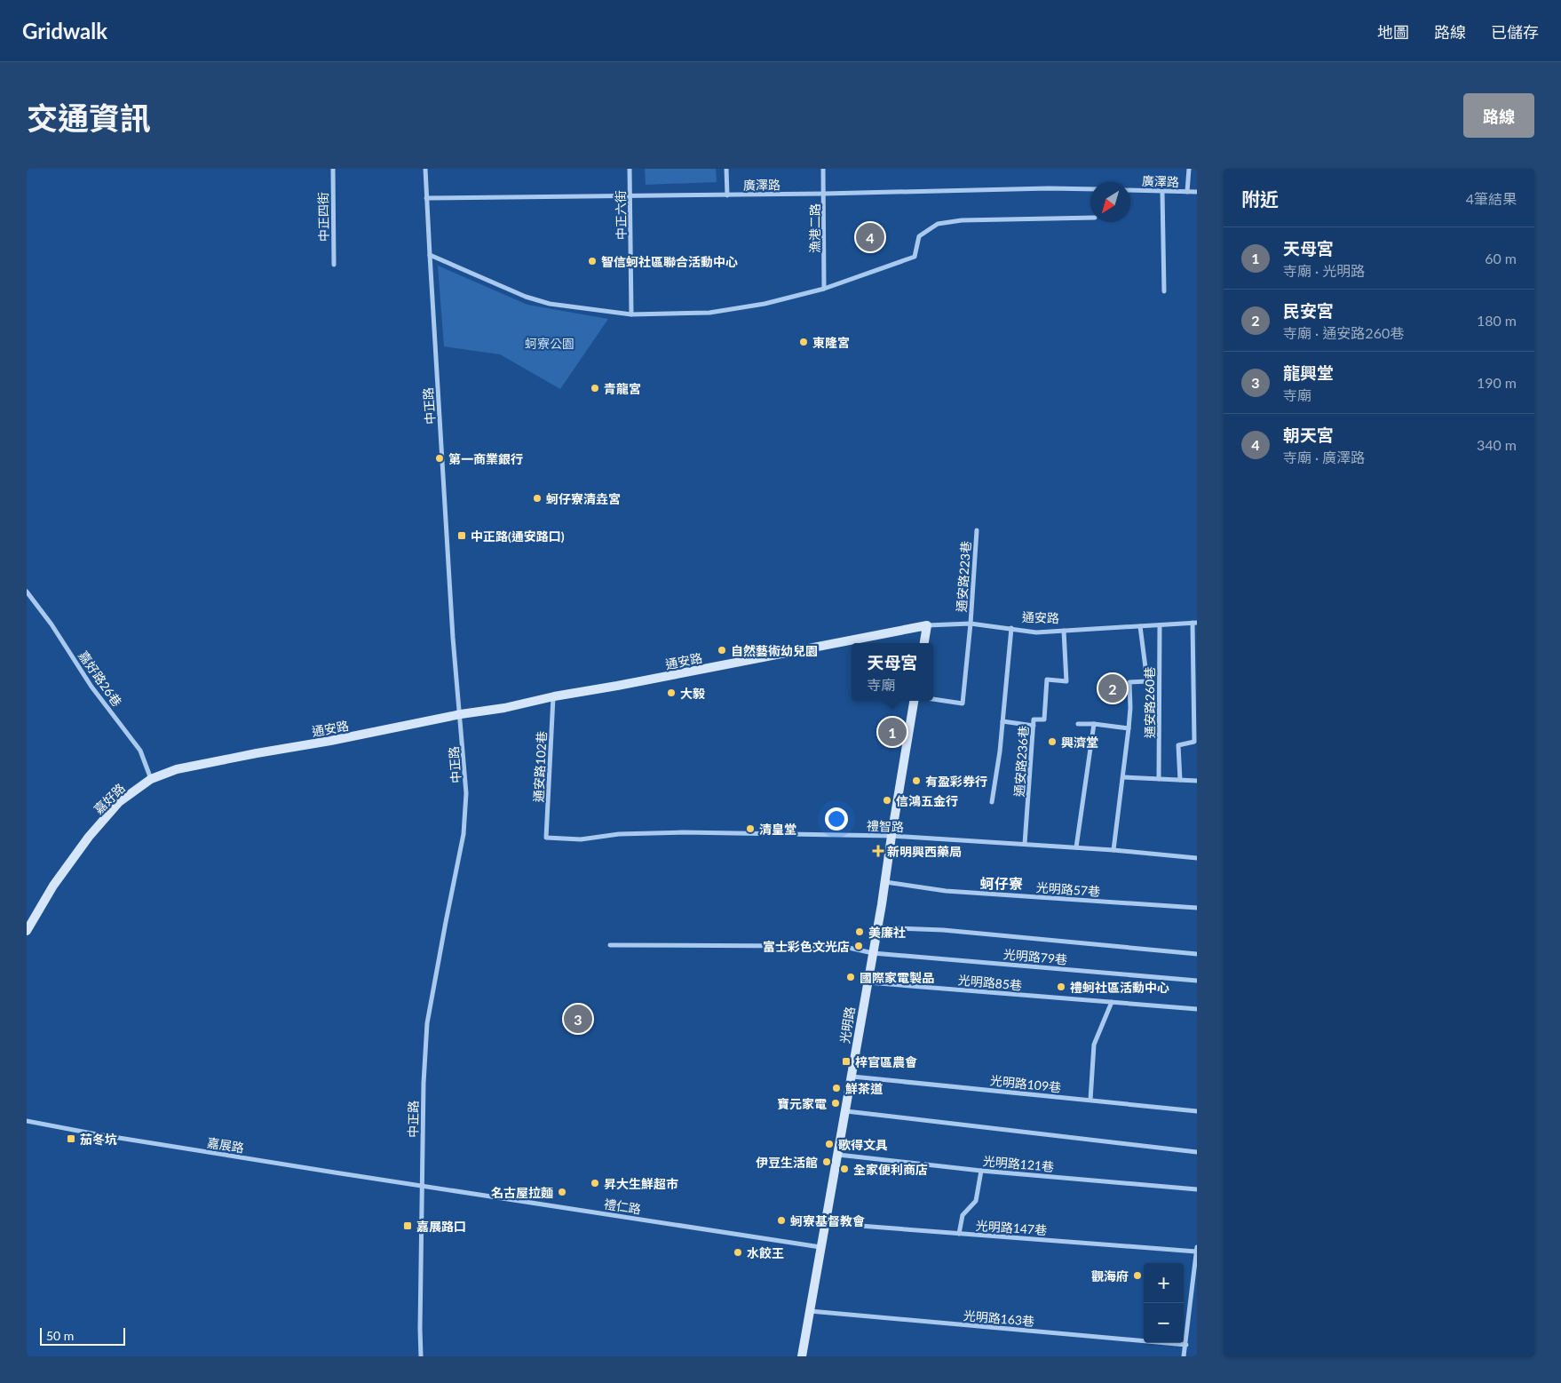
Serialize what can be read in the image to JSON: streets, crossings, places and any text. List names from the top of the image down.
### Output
{
  "streets": {
    "street": [
      "廣澤路",
      "中正六街",
      "中正四街",
      "漁港二路",
      "中正路",
      "通安路223巷",
      "通安路",
      "嘉好路26巷",
      "通安路260巷",
      "通安路236巷",
      "通安路102巷",
      "嘉好路",
      "禮智路",
      "光明路57巷",
      "光明路79巷",
      "光明路85巷",
      "光明路",
      "光明路109巷",
      "嘉展路",
      "光明路121巷",
      "禮仁路",
      "光明路147巷",
      "光明路163巷"
    ]
  },
  "crossings": [
    ["廣澤路", "中正六街"],
    ["廣澤路", "漁港二路"],
    ["廣澤路", "中正路"],
    ["中正路", "通安路"],
    ["中正路", "嘉展路"],
    ["中正路", "禮仁路"],
    ["通安路223巷", "通安路"],
    ["通安路", "通安路260巷"],
    ["通安路", "通安路236巷"],
    ["通安路", "通安路102巷"],
    ["通安路", "嘉好路"],
    ["嘉好路26巷", "嘉好路"],
    ["通安路236巷", "禮智路"],
    ["通安路102巷", "禮智路"],
    ["禮智路", "光明路"],
    ["光明路57巷", "光明路"],
    ["光明路79巷", "光明路"],
    ["光明路85巷", "光明路"],
    ["光明路", "光明路109巷"],
    ["光明路", "光明路121巷"],
    ["光明路", "禮仁路"],
    ["光明路", "光明路147巷"],
    ["光明路", "光明路163巷"],
    ["嘉展路", "禮仁路"]
  ],
  "districts": ["蚵仔寮"],
  "parks": ["蚵寮公園"],
  "places": {
    "other": [
      "智信蚵社區聯合活動中心",
      "東隆宮",
      "青龍宮",
      "第一商業銀行",
      "蚵仔寮清垚宮",
      "自然藝術幼兒園",
      "大毅",
      "興濟堂",
      "有盈彩券行",
      "信鴻五金行",
      "清皇堂",
      "美廉社",
      "富士彩色文光店",
      "國際家電製品",
      "禮蚵社區活動中心",
      "鮮茶道",
      "寶元家電",
      "歌得文具",
      "伊豆生活館",
      "全家便利商店",
      "昇大生鮮超市",
      "名古屋拉麵",
      "蚵寮基督教會",
      "水餃王",
      "觀海府"
    ],
    "transit": [
      "中正路(通安路口)",
      "梓官區農會",
      "茄冬坑",
      "嘉展路口"
    ],
    "health": ["新明興西藥局"]
  },
  "scale_bar": "50 m",
  "north": "bottom left",
  "page": {
    "header": "Gridwalk",
    "nav": ["地圖", "路線", "已儲存"],
    "title": "交通資訊",
    "buttons": "路線",
    "heading": ["附近", "4筆結果"],
    "pins": [
      "4",
      "2",
      "1",
      "3"
    ],
    "list": [
      {
        "mark": "1",
        "name": "天母宮",
        "note": "寺廟 · 光明路",
        "value": "60 m"
      },
      {
        "mark": "2",
        "name": "民安宮",
        "note": "寺廟 · 通安路260巷",
        "value": "180 m"
      },
      {
        "mark": "3",
        "name": "龍興堂",
        "note": "寺廟",
        "value": "190 m"
      },
      {
        "mark": "4",
        "name": "朝天宮",
        "note": "寺廟 · 廣澤路",
        "value": "340 m"
      }
    ],
    "popup": ["天母宮", "寺廟"],
    "map_buttons": ["+", "−"],
    "scale": "50 m"
  }
}
